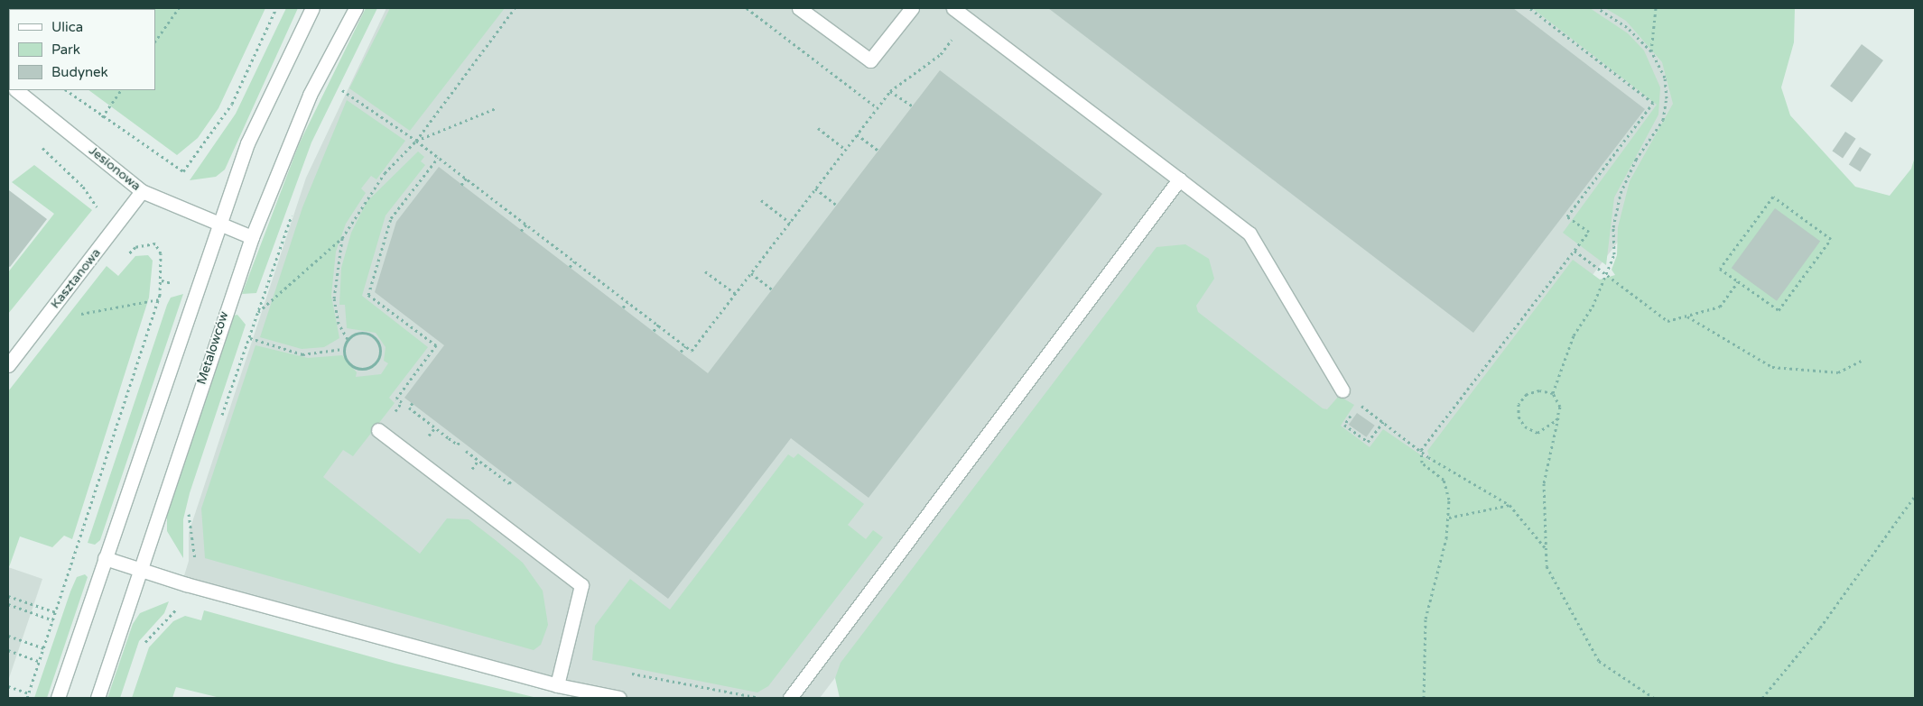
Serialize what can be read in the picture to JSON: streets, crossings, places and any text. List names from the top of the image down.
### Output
{
  "streets": {
    "street": ["Jesionowa", "Kasztanowa", "Metalowców"]
  },
  "crossings": [
    ["Jesionowa", "Kasztanowa"],
    ["Jesionowa", "Metalowców"]
  ],
  "legend": ["Ulica", "Park", "Budynek"]
}
